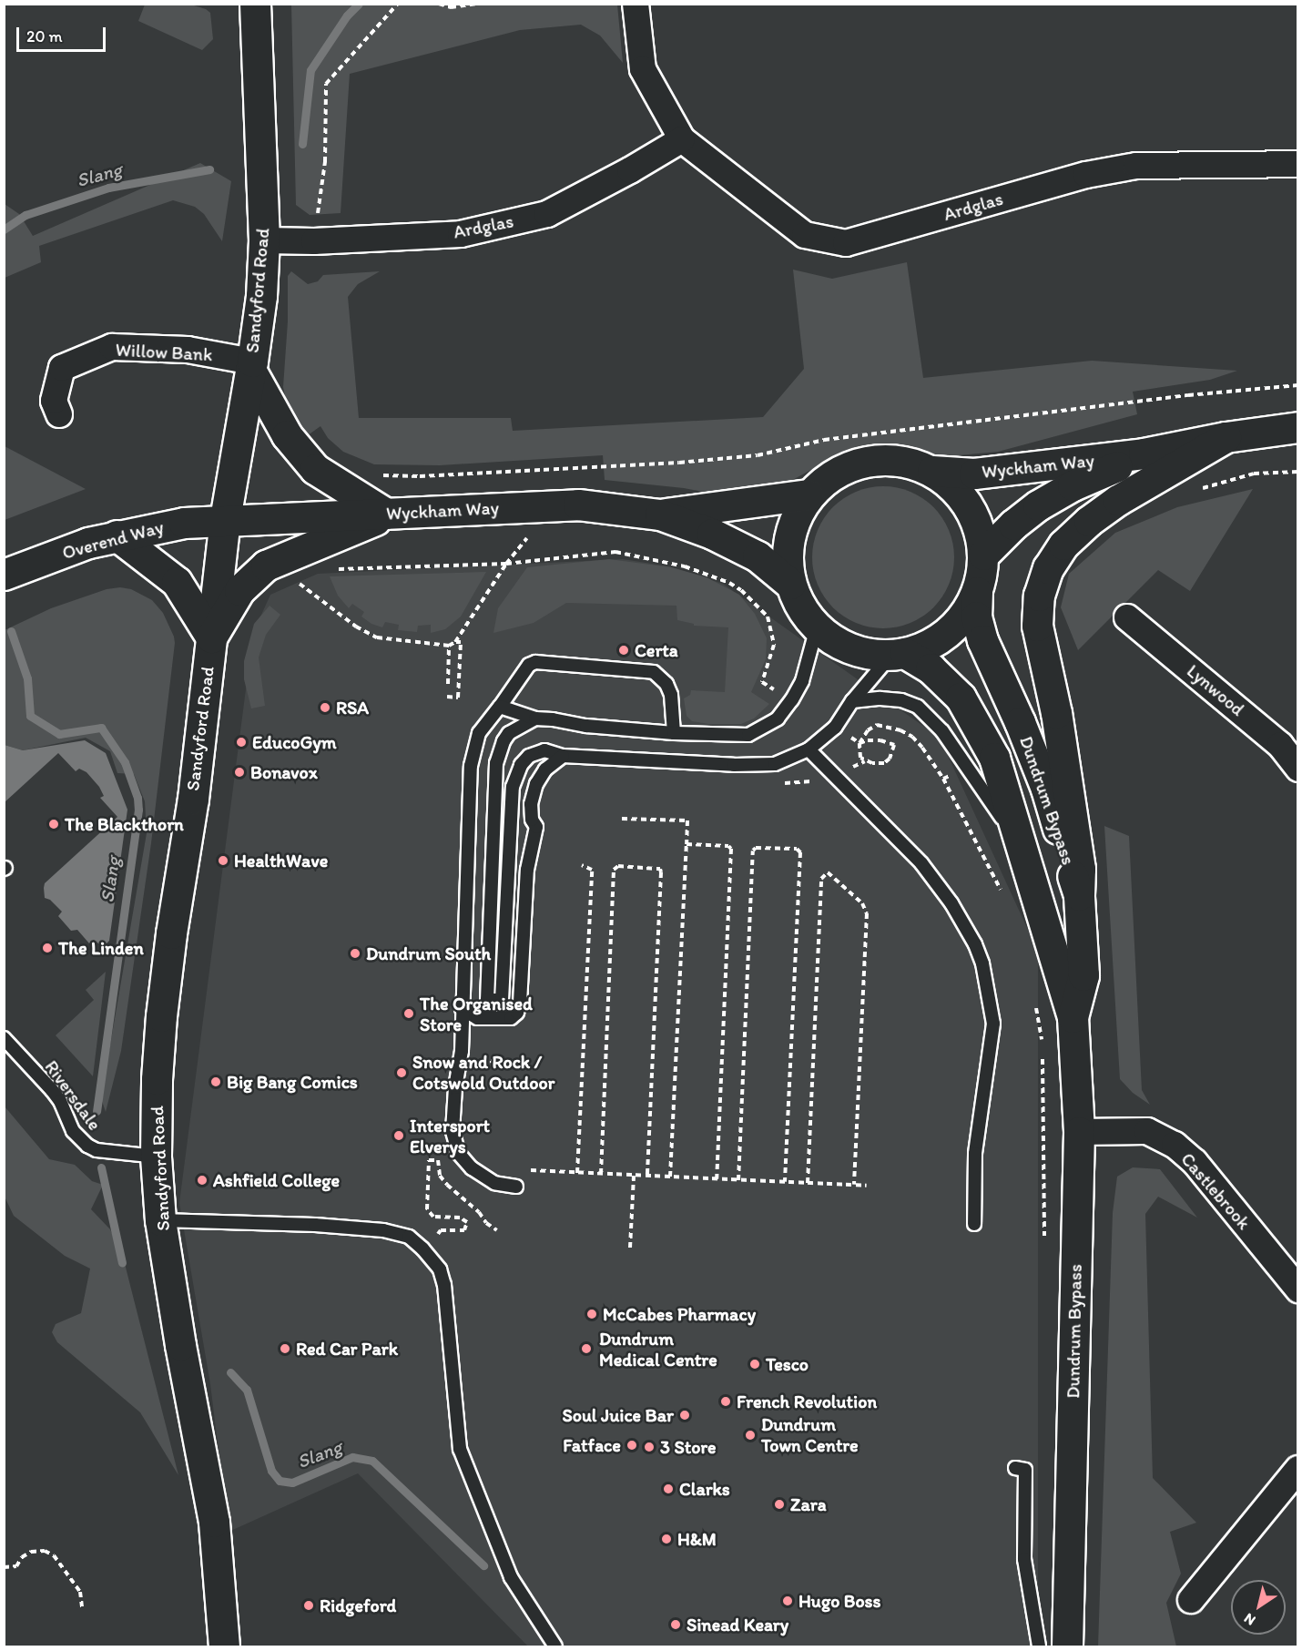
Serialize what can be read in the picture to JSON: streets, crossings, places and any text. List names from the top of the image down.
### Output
{
  "streets": {
    "main road": [
      "Sandyford Road",
      "Wyckham Way",
      "Overend Way",
      "Dundrum Bypass"
    ],
    "street": [
      "Ardglas",
      "Willow Bank",
      "Lynwood",
      "Castlebrook"
    ],
    "lane": ["Riversdale"]
  },
  "crossings": [
    ["Ardglas", "Sandyford Road"],
    ["Sandyford Road", "Willow Bank"],
    ["Sandyford Road", "Wyckham Way"],
    ["Sandyford Road", "Overend Way"],
    ["Sandyford Road", "Riversdale"],
    ["Wyckham Way", "Overend Way"],
    ["Dundrum Bypass", "Castlebrook"]
  ],
  "water": ["Slang"],
  "places": [
    "Certa",
    "RSA",
    "EducoGym",
    "Bonavox",
    "The Blackthorn",
    "HealthWave",
    "The Linden",
    "Dundrum South",
    "The Organised Store",
    "Snow and Rock / Cotswold Outdoor",
    "Big Bang Comics",
    "Intersport Elverys",
    "Ashfield College",
    "McCabes Pharmacy",
    "Red Car Park",
    "Dundrum Medical Centre",
    "Tesco",
    "French Revolution",
    "Soul Juice Bar",
    "Dundrum Town Centre",
    "Fatface",
    "3 Store",
    "Clarks",
    "Zara",
    "H&M",
    "Hugo Boss",
    "Ridgeford",
    "Sinead Keary"
  ],
  "scale_bar": "20 m",
  "north": "bottom left"
}
